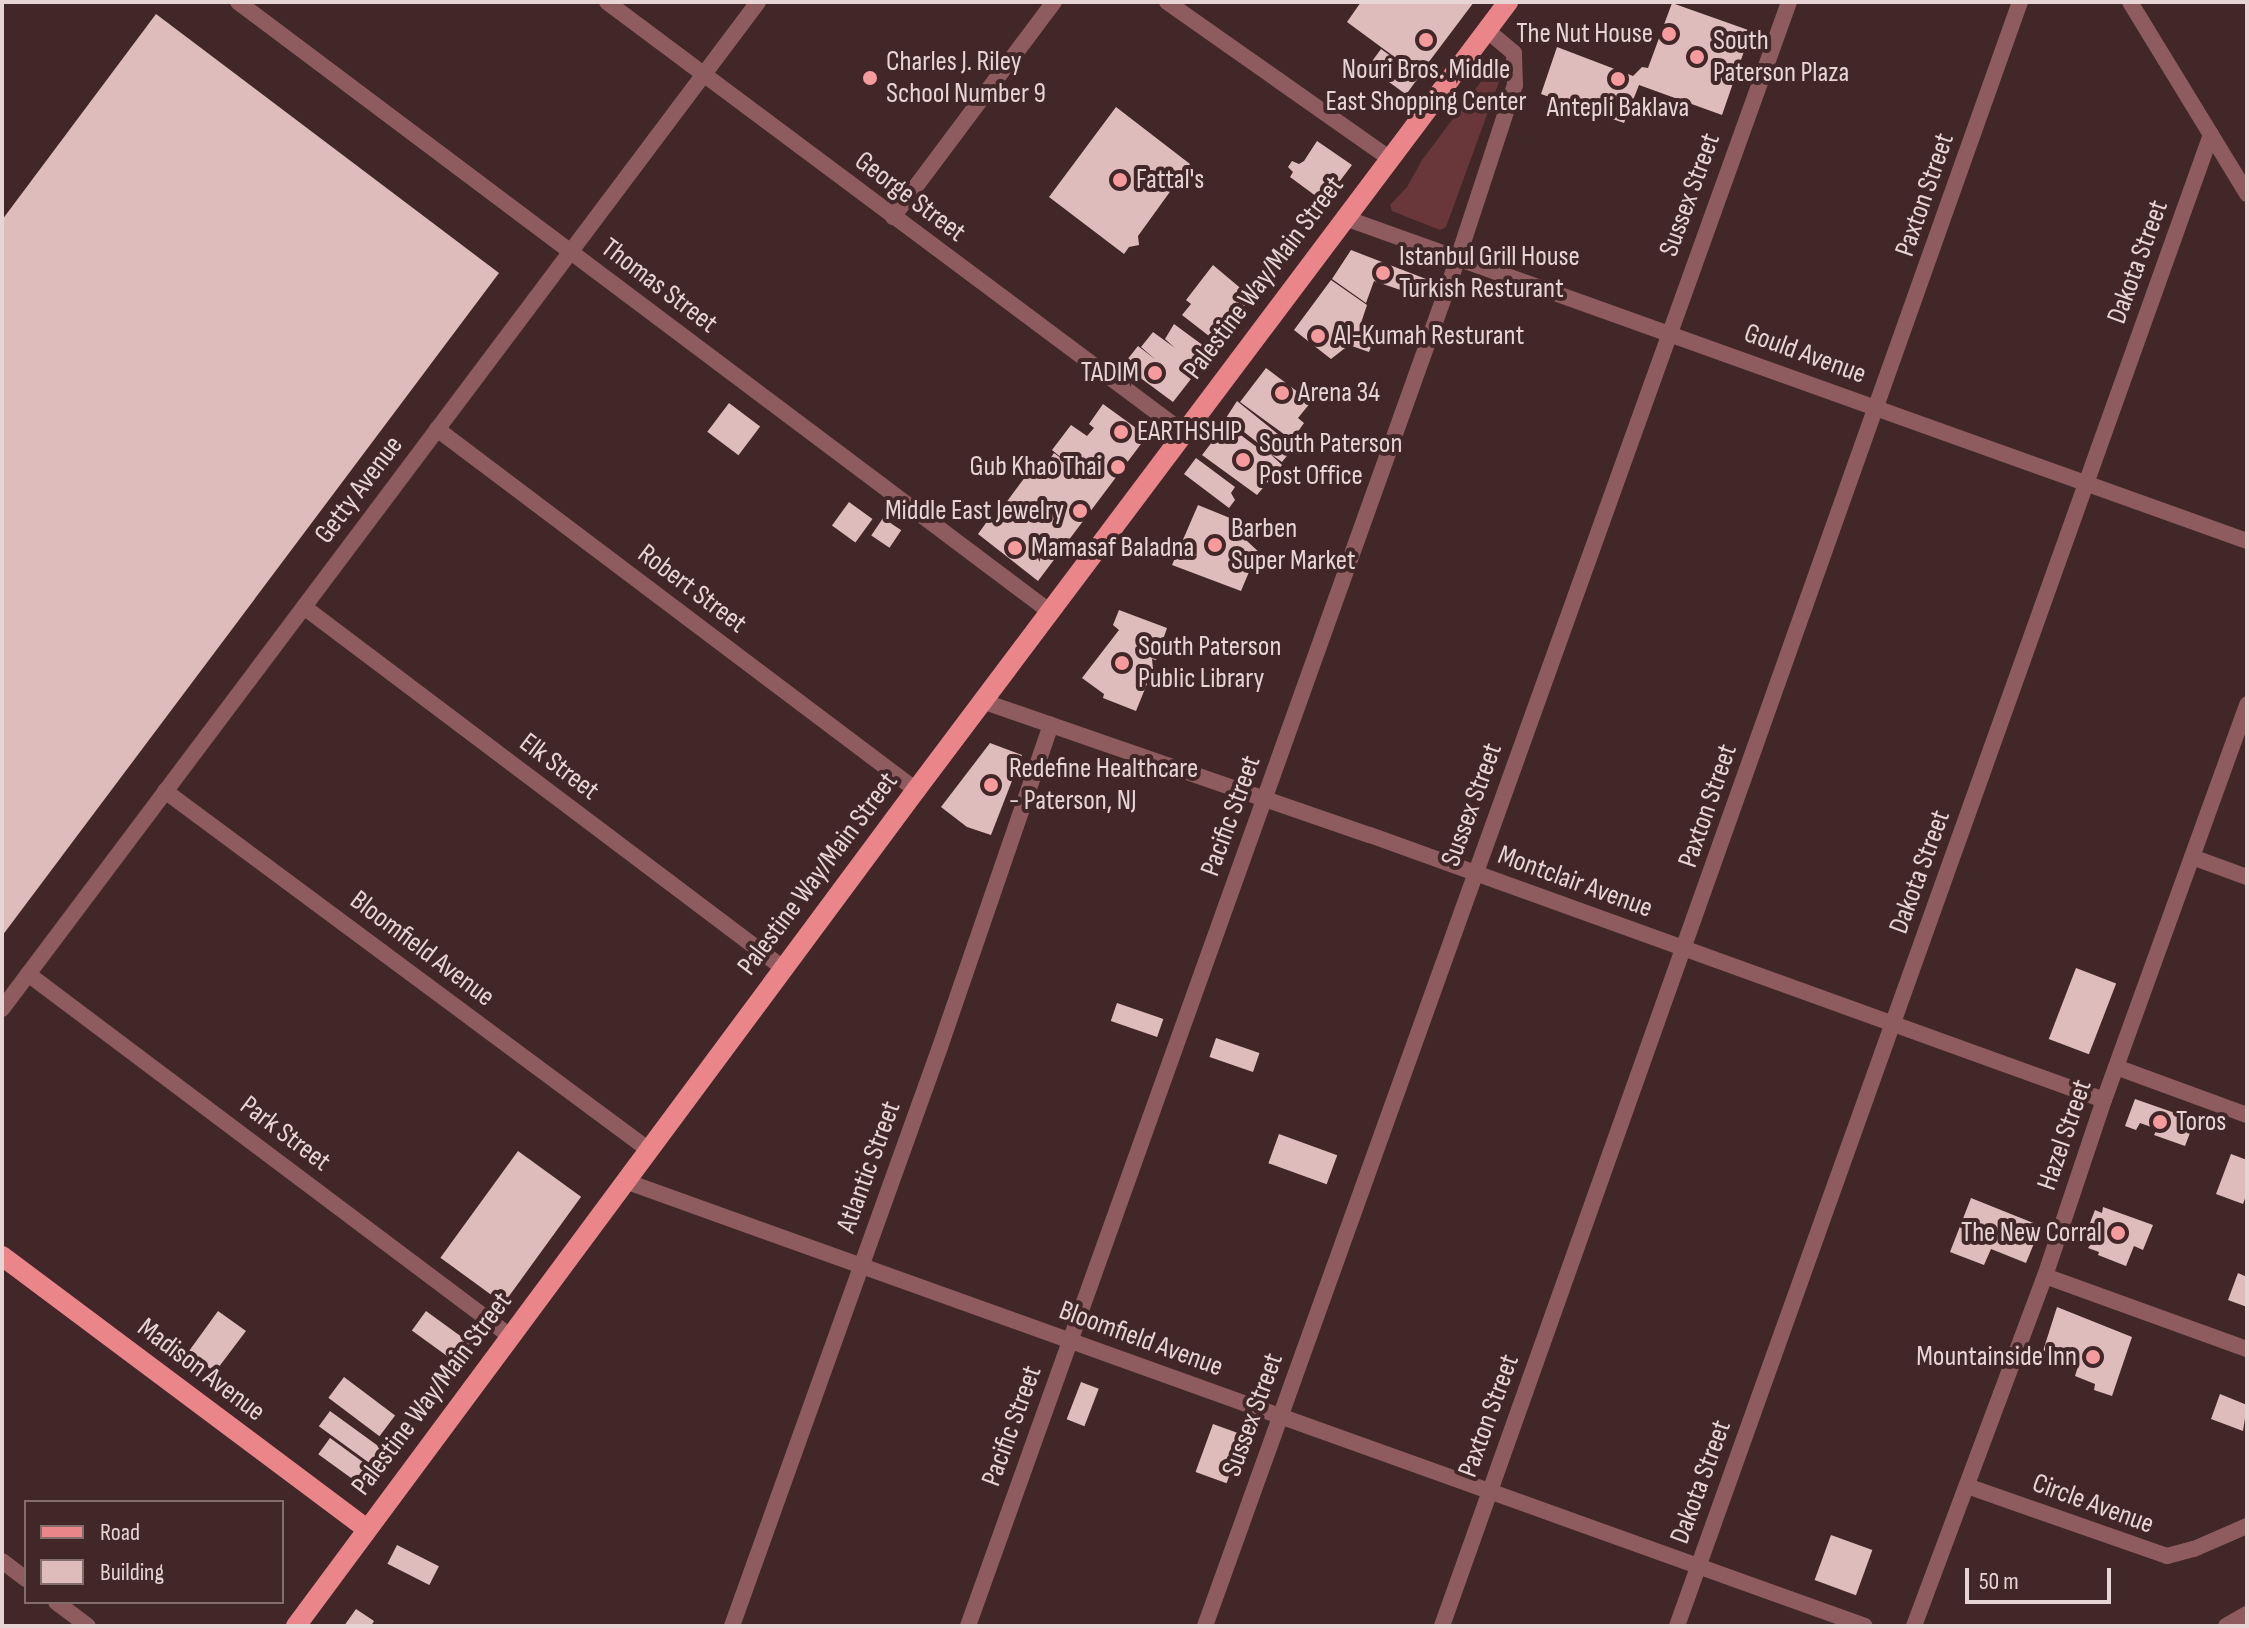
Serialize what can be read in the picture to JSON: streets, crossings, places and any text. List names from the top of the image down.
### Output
{
  "streets": {
    "main road": ["Palestine Way/Main Street", "Madison Avenue"],
    "street": [
      "Sussex Street",
      "Paxton Street",
      "George Street",
      "Dakota Street",
      "Thomas Street",
      "Gould Avenue",
      "Getty Avenue",
      "Robert Street",
      "Elk Street",
      "Pacific Street",
      "Montclair Avenue",
      "Bloomfield Avenue",
      "Park Street",
      "Hazel Street",
      "Atlantic Street",
      "Circle Avenue"
    ]
  },
  "crossings": [
    ["Sussex Street", "Gould Avenue"],
    ["Sussex Street", "Montclair Avenue"],
    ["Sussex Street", "Bloomfield Avenue"],
    ["Paxton Street", "Gould Avenue"],
    ["Paxton Street", "Montclair Avenue"],
    ["Paxton Street", "Bloomfield Avenue"],
    ["George Street", "Palestine Way/Main Street"],
    ["George Street", "Getty Avenue"],
    ["Dakota Street", "Gould Avenue"],
    ["Dakota Street", "Montclair Avenue"],
    ["Dakota Street", "Bloomfield Avenue"],
    ["Palestine Way/Main Street", "Thomas Street"],
    ["Palestine Way/Main Street", "Gould Avenue"],
    ["Palestine Way/Main Street", "Robert Street"],
    ["Palestine Way/Main Street", "Elk Street"],
    ["Palestine Way/Main Street", "Pacific Street"],
    ["Palestine Way/Main Street", "Montclair Avenue"],
    ["Palestine Way/Main Street", "Bloomfield Avenue"],
    ["Palestine Way/Main Street", "Park Street"],
    ["Palestine Way/Main Street", "Madison Avenue"],
    ["Thomas Street", "Getty Avenue"],
    ["Gould Avenue", "Pacific Street"],
    ["Getty Avenue", "Robert Street"],
    ["Getty Avenue", "Elk Street"],
    ["Getty Avenue", "Bloomfield Avenue"],
    ["Getty Avenue", "Park Street"],
    ["Pacific Street", "Montclair Avenue"],
    ["Pacific Street", "Bloomfield Avenue"],
    ["Montclair Avenue", "Hazel Street"],
    ["Montclair Avenue", "Atlantic Street"],
    ["Bloomfield Avenue", "Atlantic Street"],
    ["Hazel Street", "Circle Avenue"]
  ],
  "places": [
    "The Nut House",
    "Nouri Bros. Middle East Shopping Center",
    "South Paterson Plaza",
    "Charles J. Riley School Number 9",
    "Antepli Baklava",
    "Fattal's",
    "Istanbul Grill House Turkish Resturant",
    "Al-Kumah Resturant",
    "TADIM",
    "Arena 34",
    "EARTHSHIP",
    "South Paterson Post Office",
    "Gub Khao Thai",
    "Middle East Jewelry",
    "Barben Super Market",
    "Mamasaf Baladna",
    "South Paterson Public Library",
    "Redefine Healthcare - Paterson, NJ",
    "Toros",
    "The New Corral",
    "Mountainside Inn"
  ],
  "legend": ["Road", "Building"],
  "scale_bar": "50 m"
}
